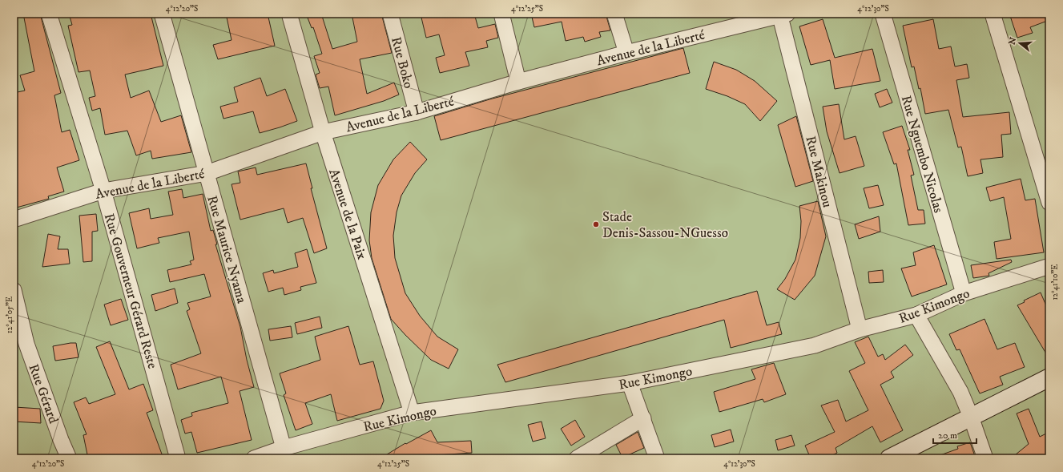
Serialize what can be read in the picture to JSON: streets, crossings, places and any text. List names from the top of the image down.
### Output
{
  "streets": {
    "street": [
      "Avenue de la Liberté",
      "Rue Boko",
      "Rue Nguembo Nicolas",
      "Rue Makinou",
      "Avenue de la Paix",
      "Rue Maurice Nyama",
      "Rue Gouverneur Gérard Reste",
      "Rue Kimongo",
      "Rue Gérard"
    ]
  },
  "crossings": [
    ["Avenue de la Liberté", "Rue Boko"],
    ["Avenue de la Liberté", "Rue Makinou"],
    ["Avenue de la Liberté", "Avenue de la Paix"],
    ["Avenue de la Liberté", "Rue Maurice Nyama"],
    ["Avenue de la Liberté", "Rue Gouverneur Gérard Reste"],
    ["Rue Nguembo Nicolas", "Rue Kimongo"],
    ["Rue Makinou", "Rue Kimongo"],
    ["Avenue de la Paix", "Rue Kimongo"],
    ["Rue Maurice Nyama", "Rue Kimongo"]
  ],
  "places": ["Stade Denis-Sassou-NGuesso"],
  "scale_bar": "20 m",
  "north": "left",
  "coordinates": [
    "4°12'20\"S",
    "4°12'25\"S",
    "4°12'30\"S",
    "12°41'10\"E",
    "12°41'05\"E"
  ]
}
